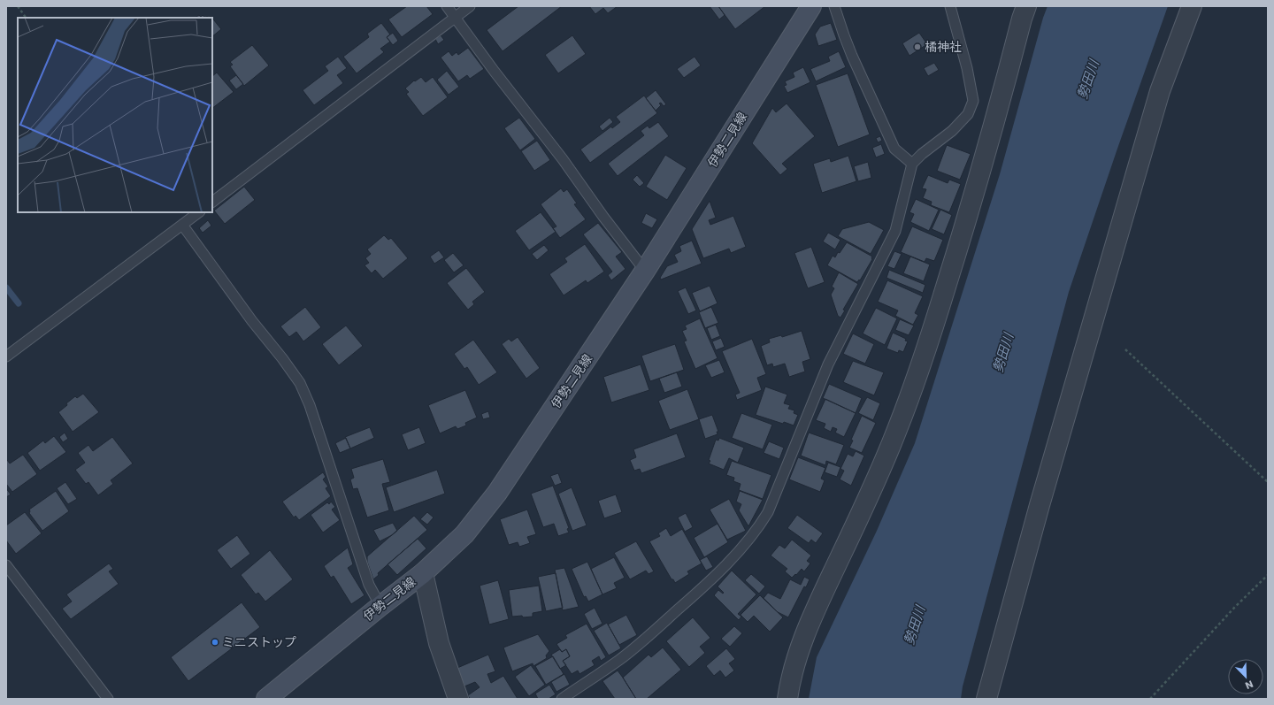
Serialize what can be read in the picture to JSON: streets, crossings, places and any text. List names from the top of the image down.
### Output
{
  "streets": {
    "main road": ["伊勢二見線"]
  },
  "water": ["勢田川"],
  "places": ["橘神社", "ミニストップ"],
  "north": "bottom right"
}
